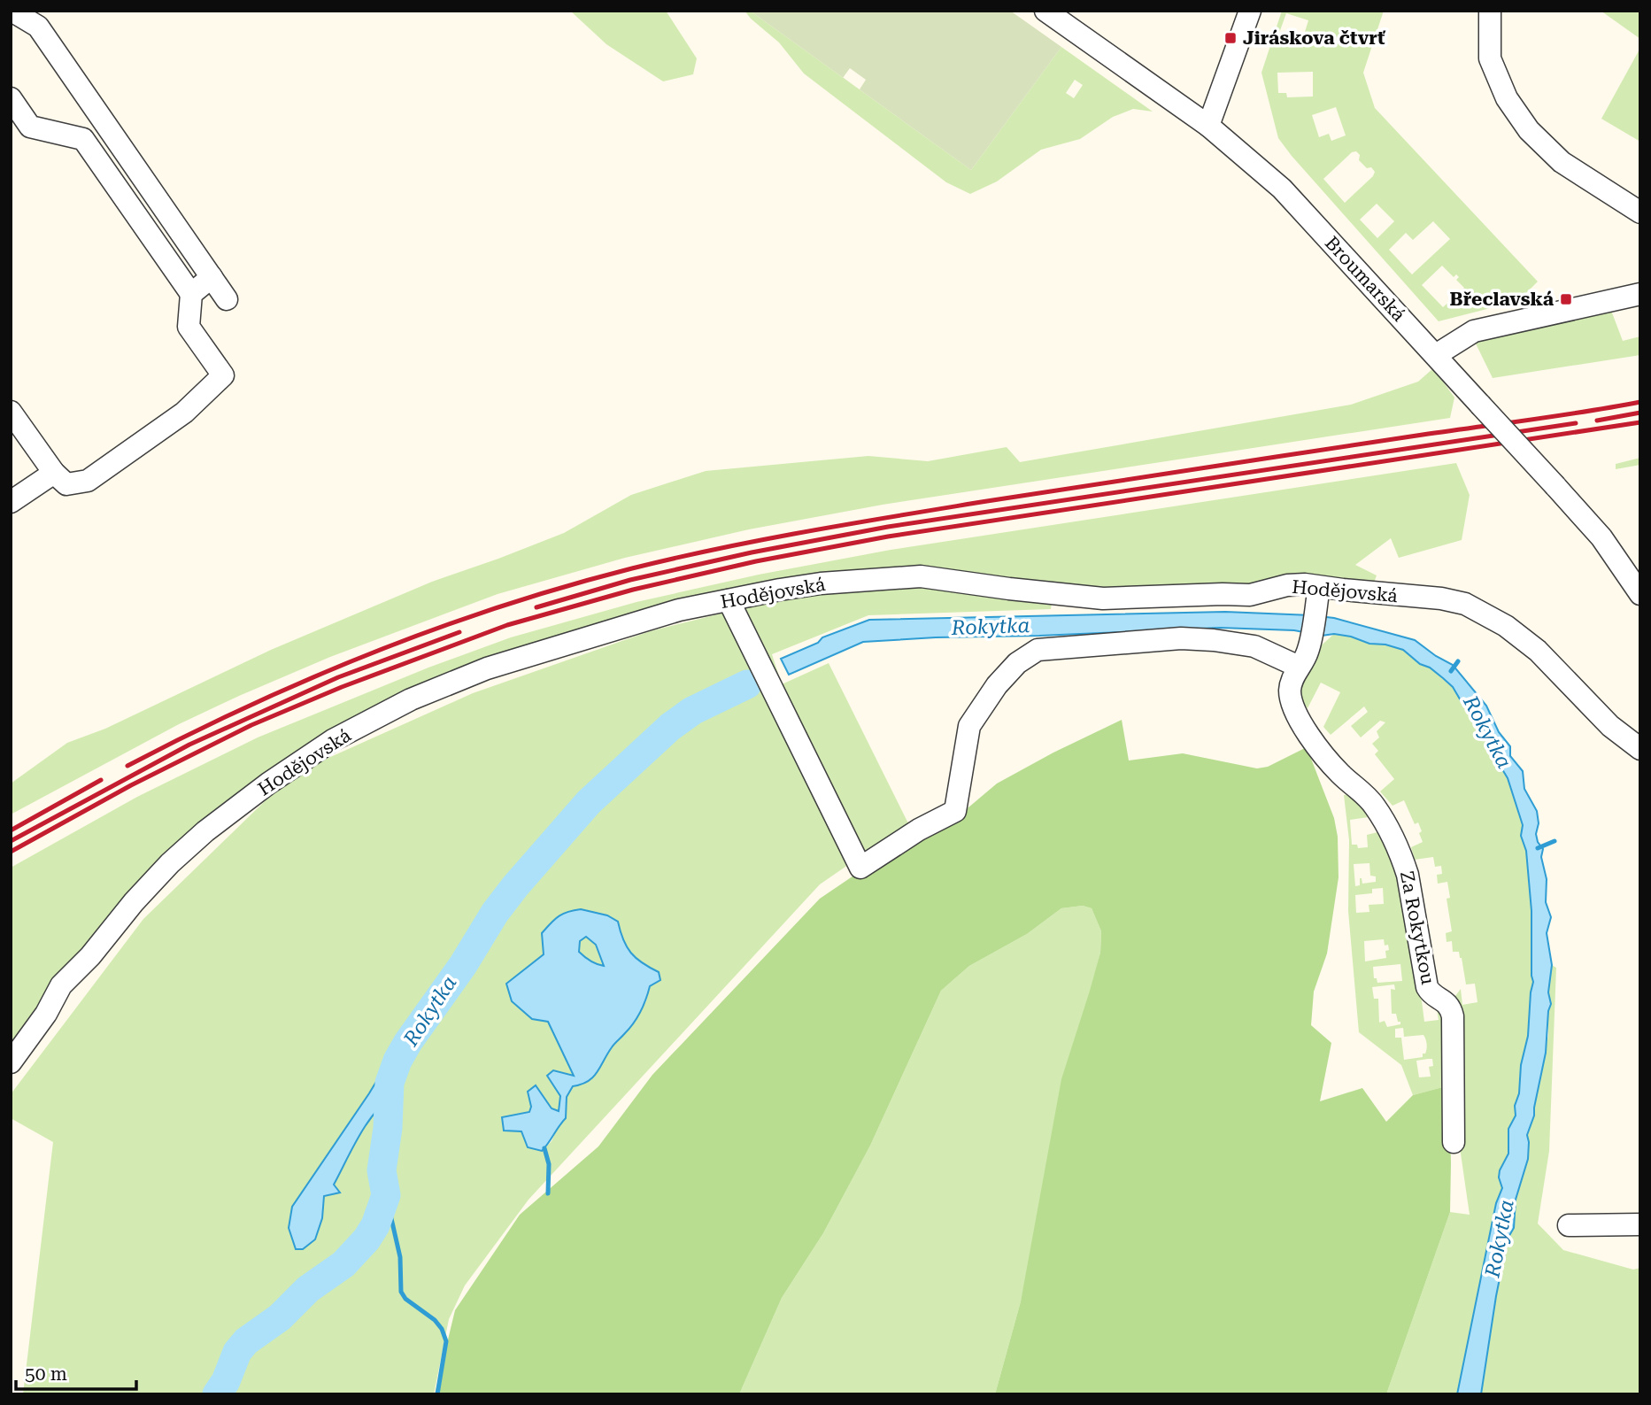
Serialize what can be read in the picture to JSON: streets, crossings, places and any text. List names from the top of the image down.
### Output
{
  "streets": {
    "street": ["Broumarská", "Hodějovská", "Za Rokytkou"]
  },
  "crossings": [
    ["Hodějovská", "Za Rokytkou"]
  ],
  "water": ["Rokytka"],
  "places": {
    "transit": ["Jiráskova čtvrť", "Břeclavská"]
  },
  "scale_bar": "50 m"
}
